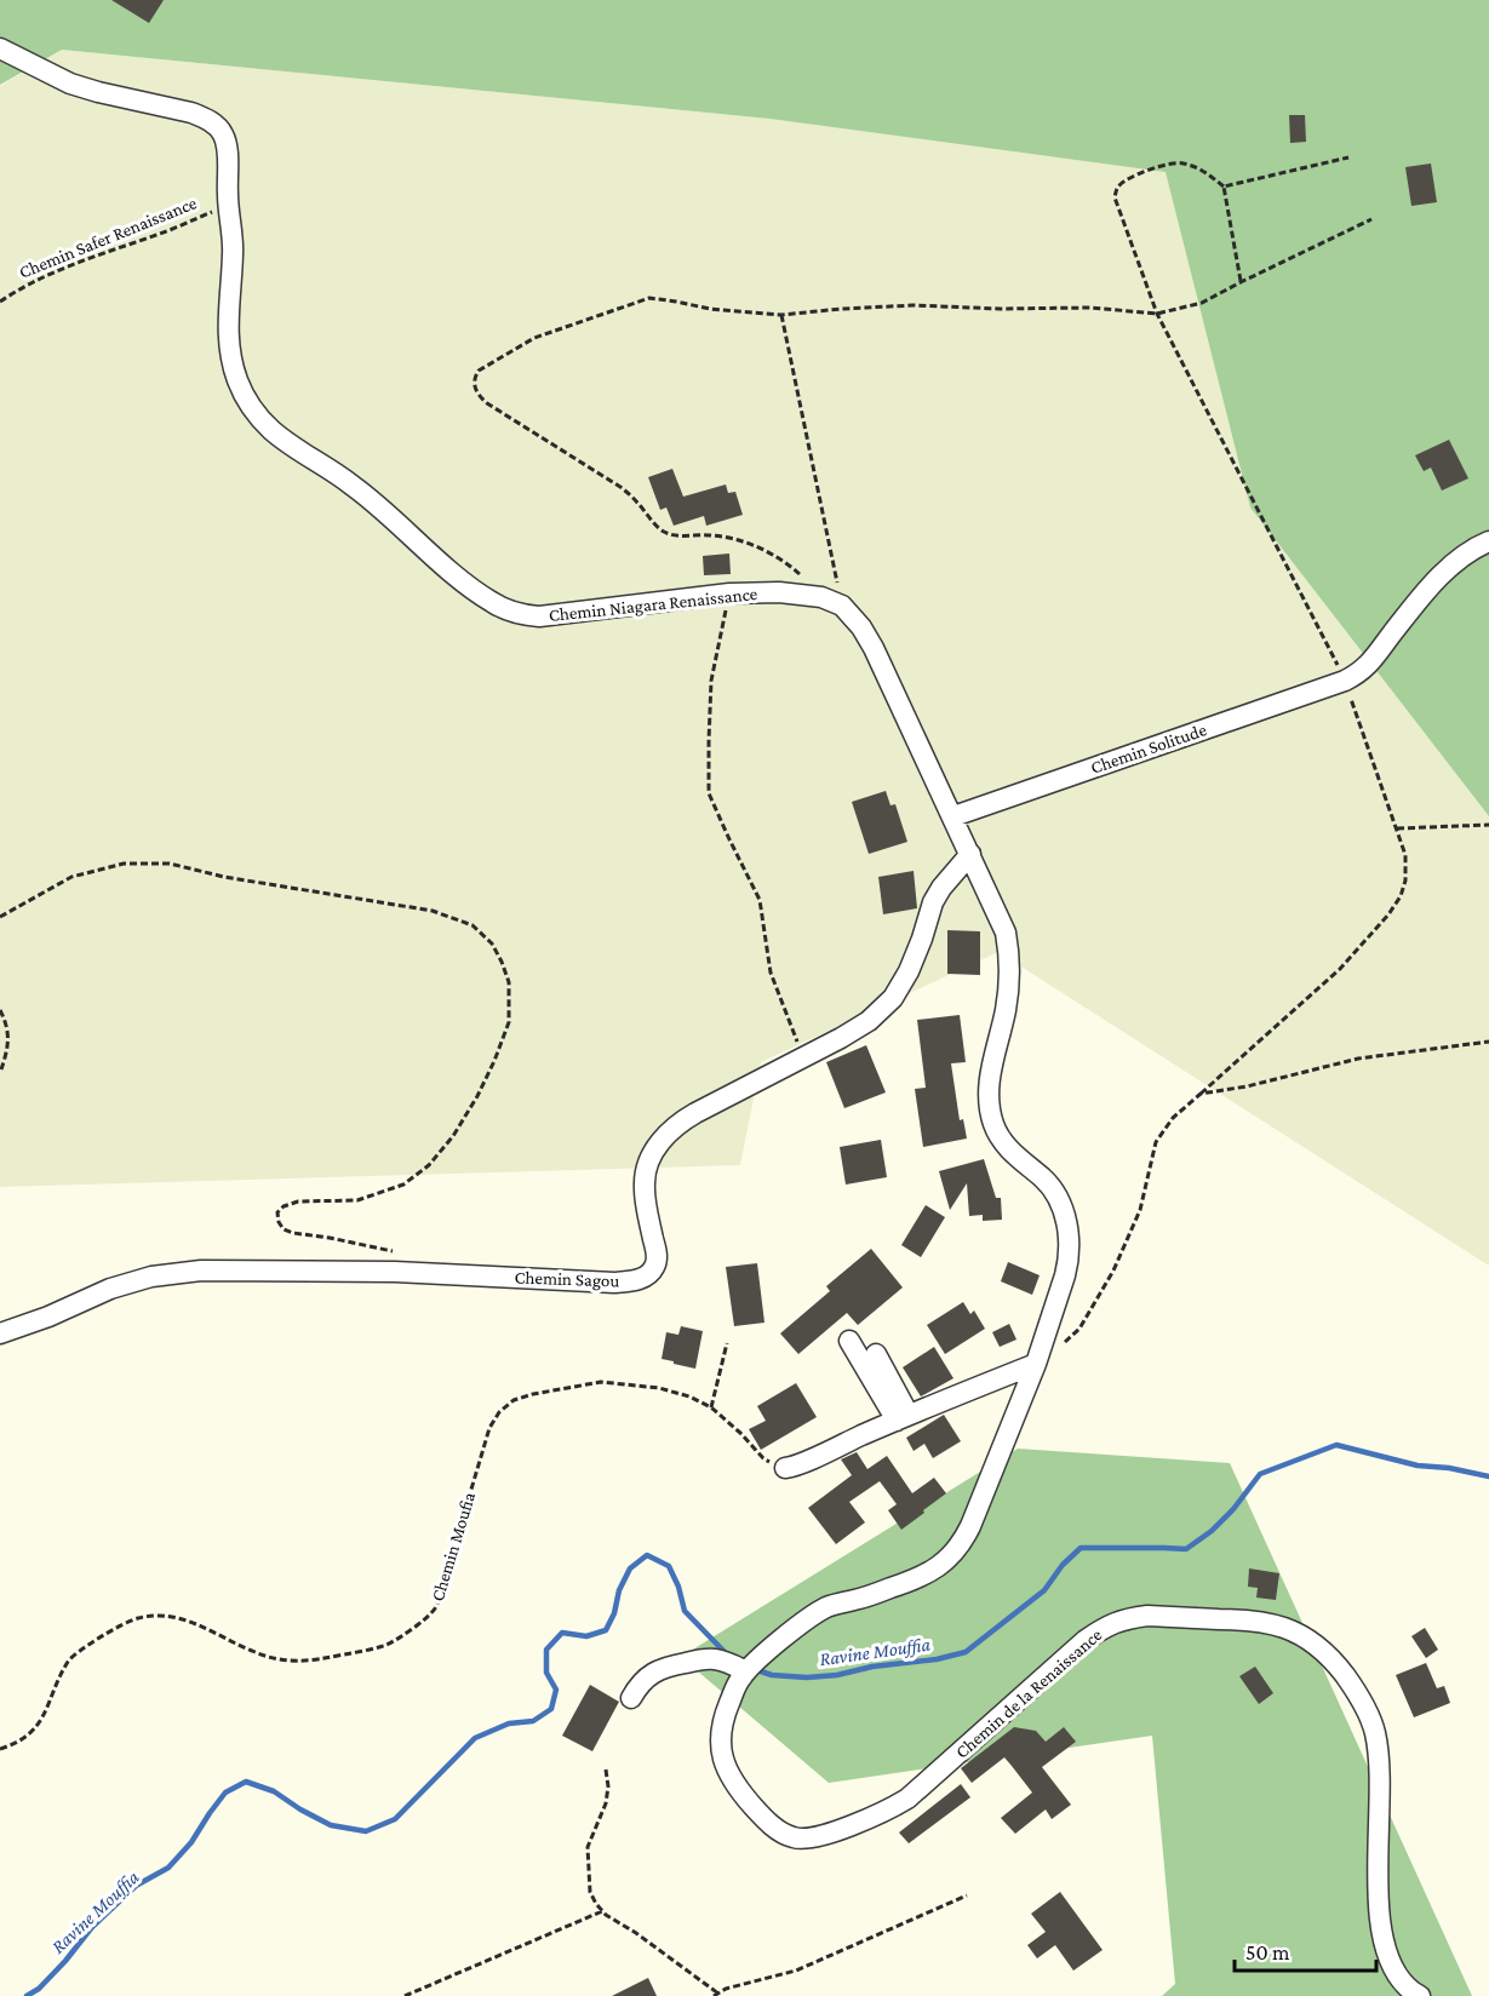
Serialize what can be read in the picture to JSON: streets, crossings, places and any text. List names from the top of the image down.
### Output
{
  "streets": {
    "street": [
      "Chemin Niagara Renaissance",
      "Chemin Solitude",
      "Chemin Sagou",
      "Chemin de la Renaissance"
    ],
    "path": ["Chemin Safer Renaissance", "Chemin Moufia"]
  },
  "crossings": [
    ["Chemin Safer Renaissance", "Chemin Niagara Renaissance"],
    ["Chemin Niagara Renaissance", "Chemin Solitude"],
    ["Chemin Niagara Renaissance", "Chemin de la Renaissance"],
    ["Chemin Solitude", "Chemin de la Renaissance"],
    ["Chemin Sagou", "Chemin de la Renaissance"]
  ],
  "water": ["Ravine Mouffia"],
  "scale_bar": "50 m"
}
